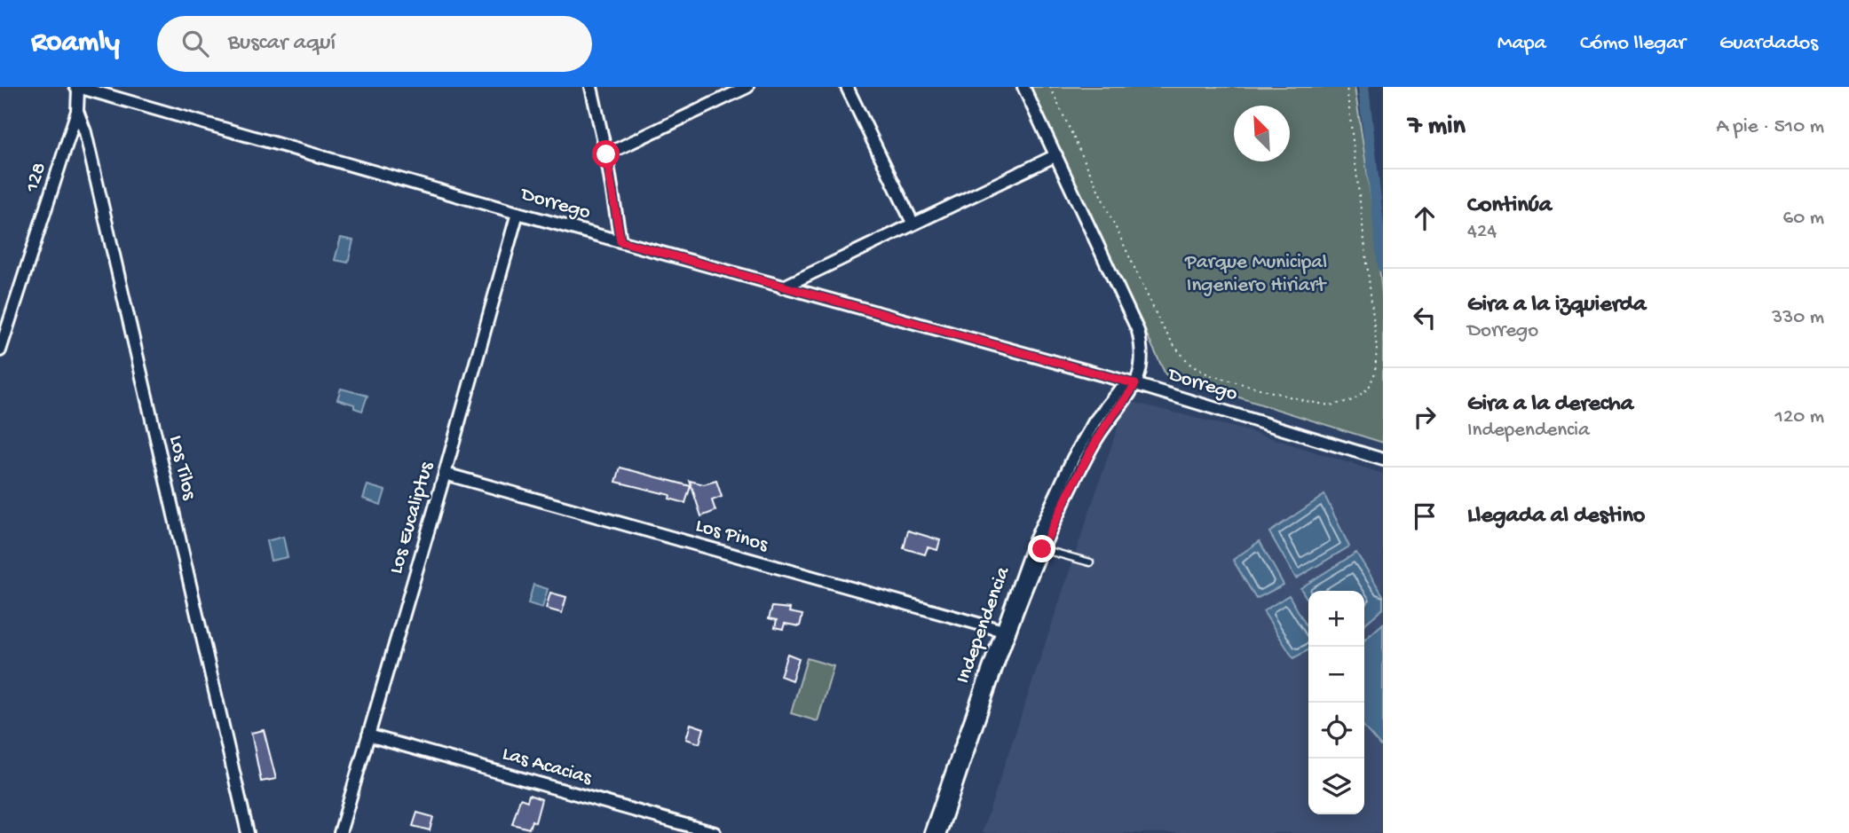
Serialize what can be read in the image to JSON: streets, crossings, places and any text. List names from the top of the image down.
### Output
{
  "streets": {
    "street": [
      "128",
      "Dorrego",
      "Los Tilos",
      "Los Eucaliptus",
      "Los Pinos",
      "Independencia",
      "Las Acacias"
    ]
  },
  "crossings": [
    ["128", "Dorrego"],
    ["128", "Los Tilos"],
    ["Dorrego", "Los Eucaliptus"],
    ["Dorrego", "Independencia"],
    ["Los Eucaliptus", "Los Pinos"],
    ["Los Eucaliptus", "Las Acacias"],
    ["Los Pinos", "Independencia"]
  ],
  "parks": ["Parque Municipal Ingeniero Hiriart"],
  "north": "top left",
  "page": {
    "header": "Roamly",
    "search": "Buscar aquí",
    "nav": ["Mapa", "Cómo llegar", "Guardados"],
    "heading": ["7 min", "A pie · 510 m"],
    "list": [
      ["Continúa", "424", "60 m"],
      ["Gira a la izquierda", "Dorrego", "330 m"],
      ["Gira a la derecha", "Independencia", "120 m"],
      "Llegada al destino"
    ],
    "map_buttons": ["+", "−"]
  }
}
